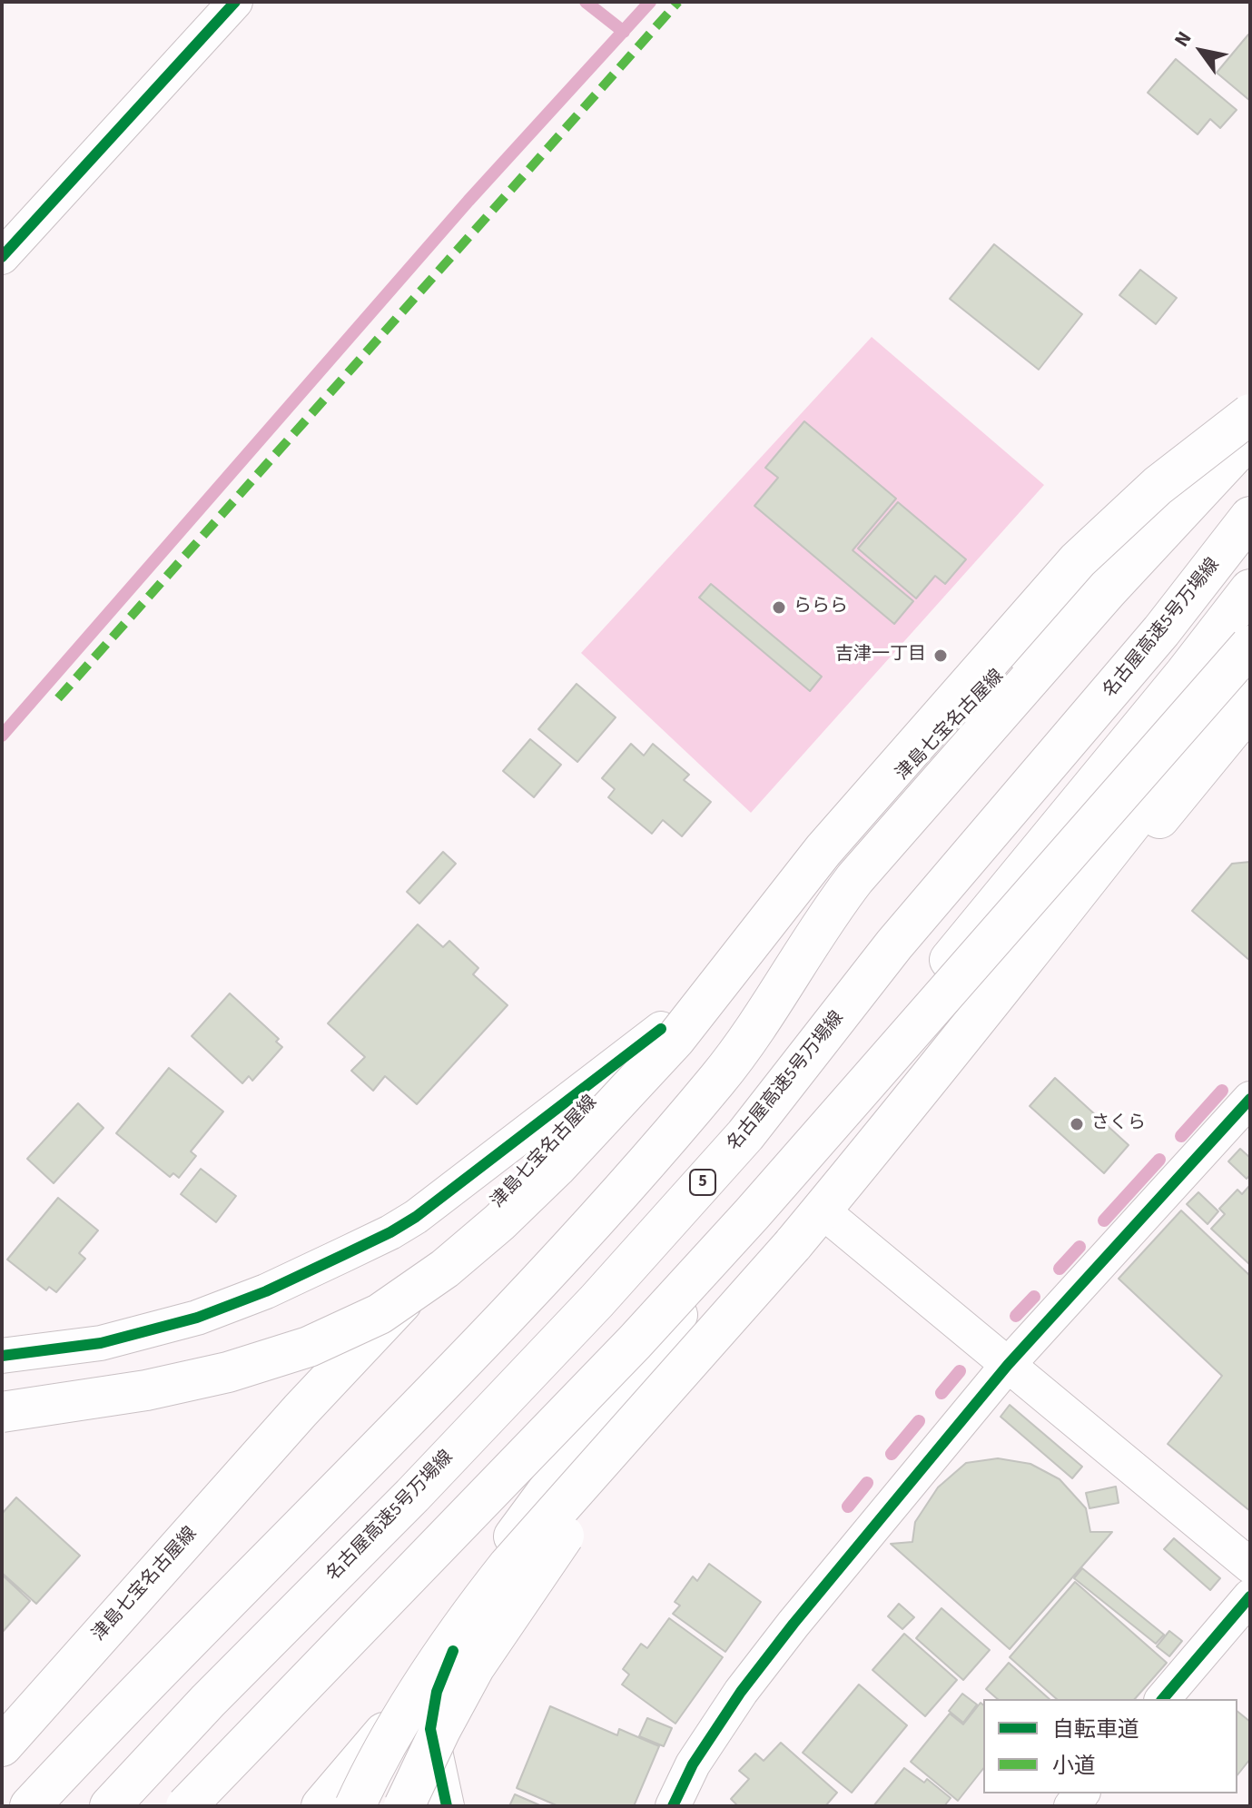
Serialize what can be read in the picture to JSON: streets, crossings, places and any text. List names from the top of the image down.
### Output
{
  "streets": {
    "main road": ["名古屋高速5号万場線", "津島七宝名古屋線", "5"]
  },
  "places": ["ららら", "吉津一丁目", "さくら"],
  "legend": ["自転車道", "小道"],
  "north": "top left"
}
